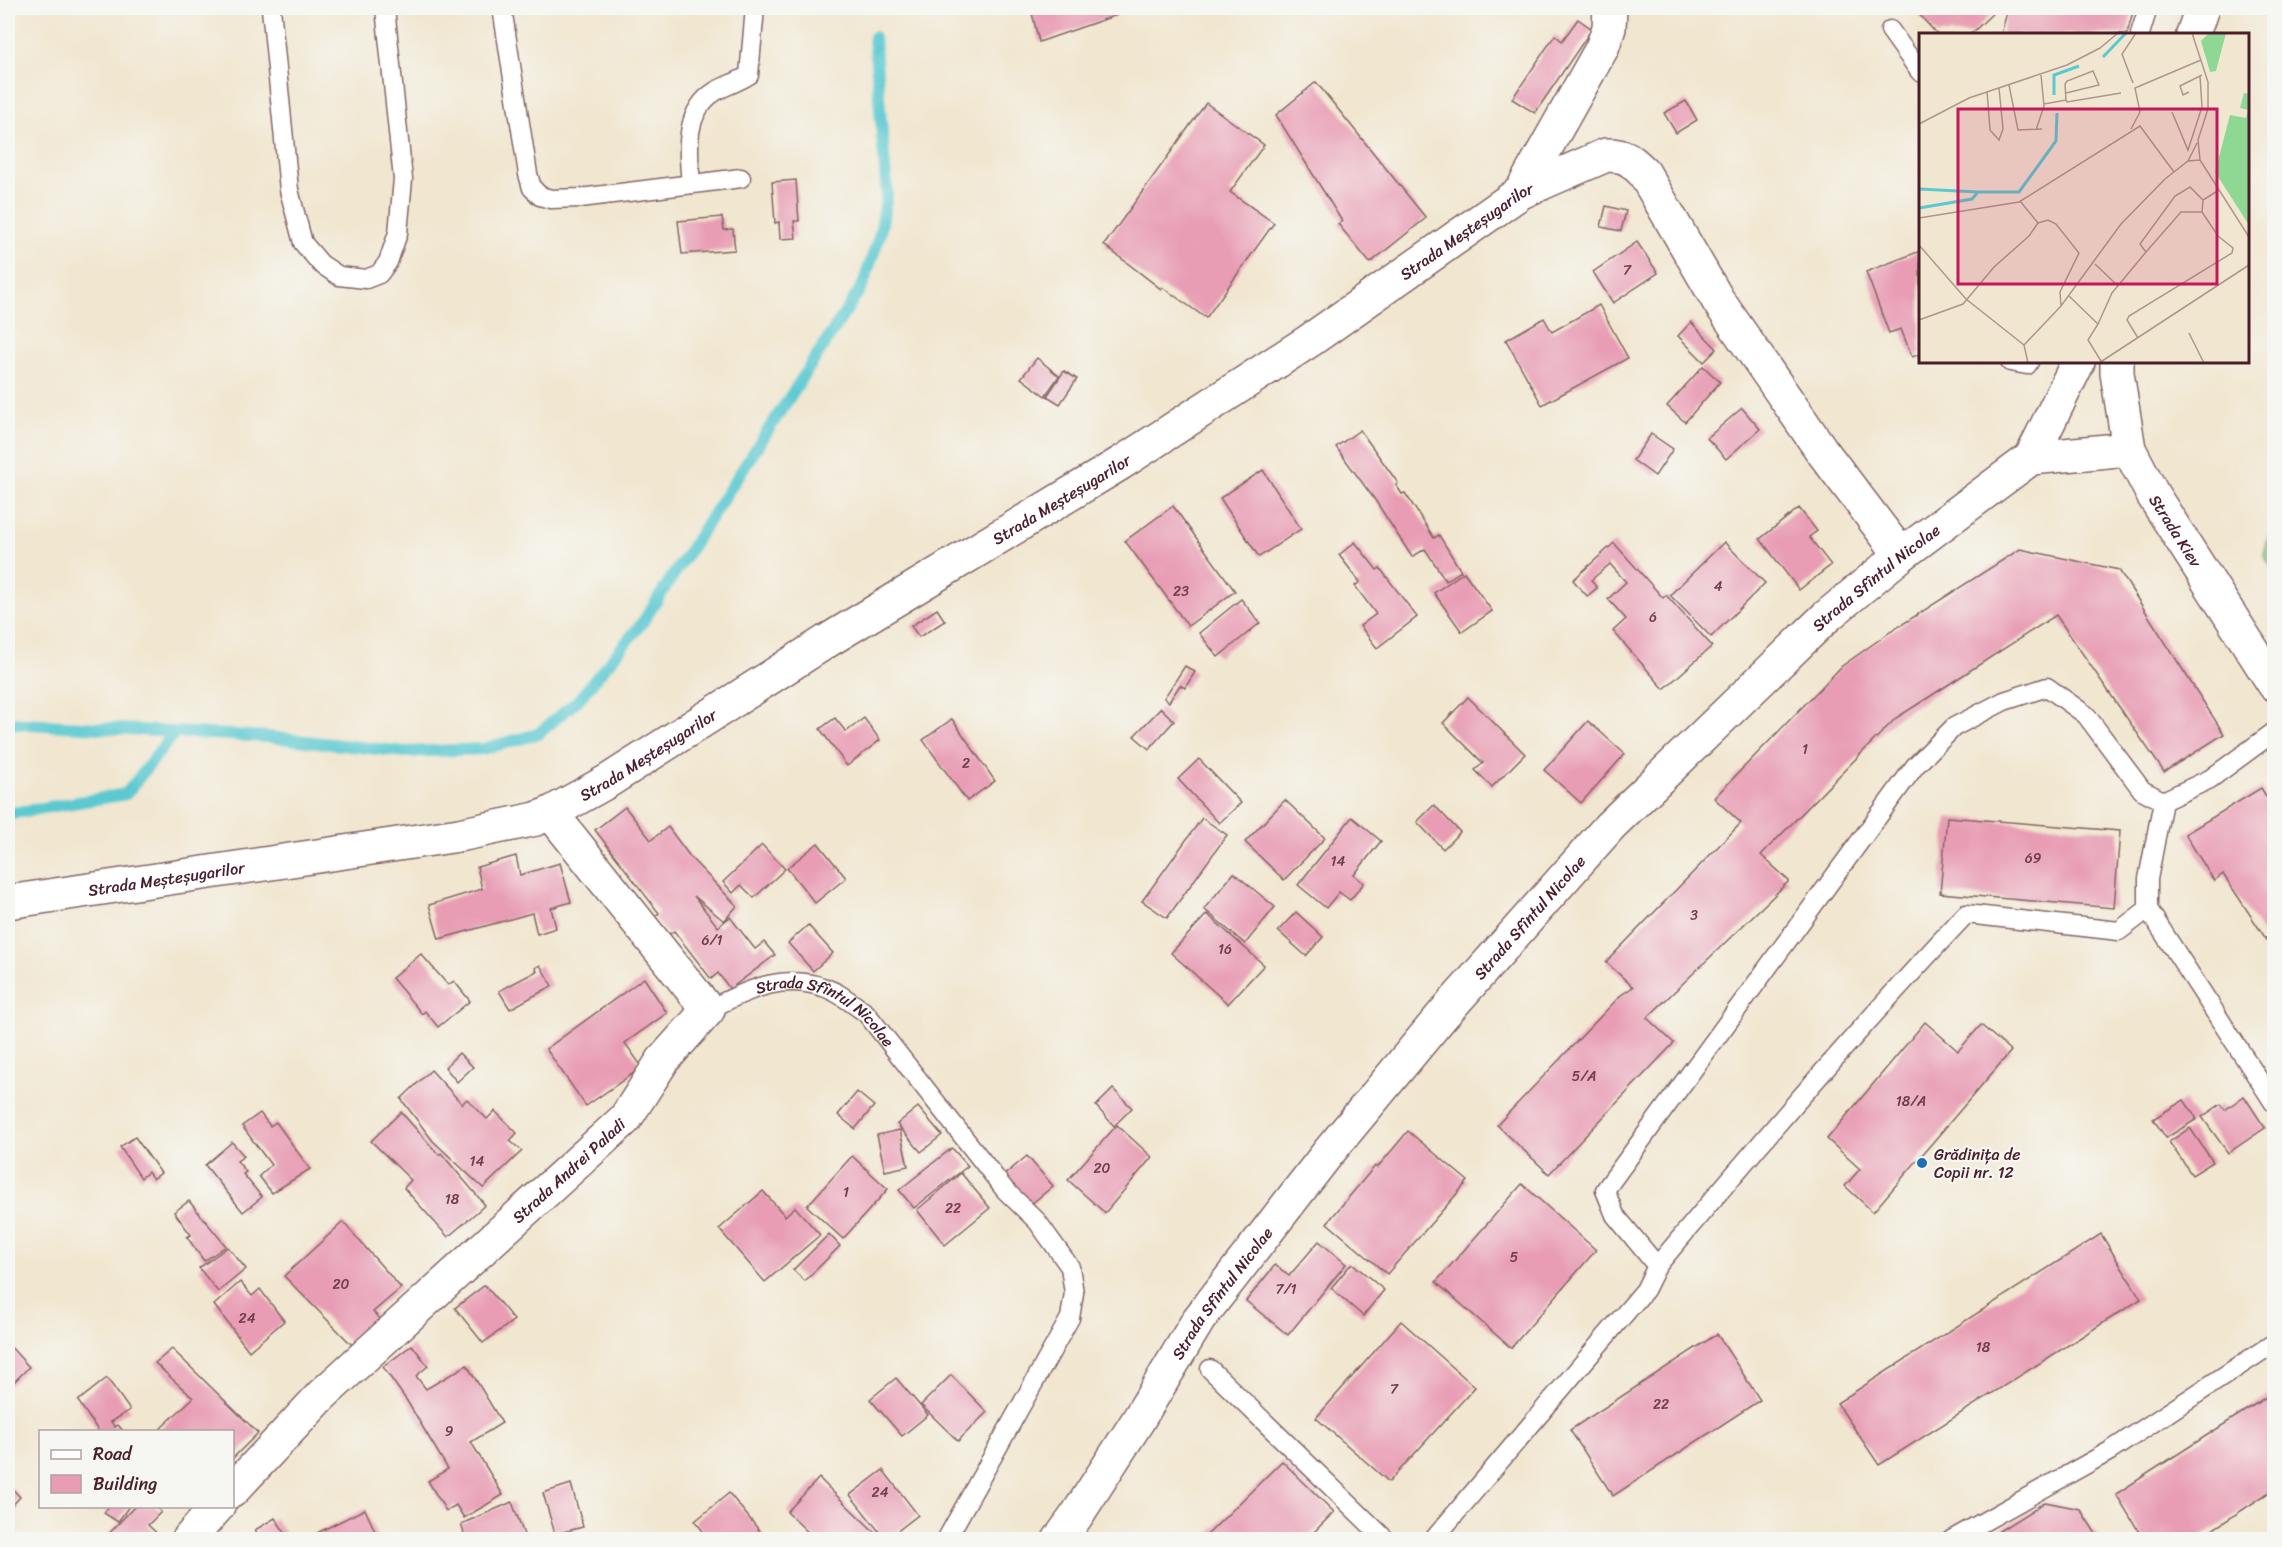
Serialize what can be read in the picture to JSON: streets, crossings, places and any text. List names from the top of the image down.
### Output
{
  "streets": {
    "street": [
      "Strada Meșteșugarilor",
      "Strada Kiev",
      "Strada Sfîntul Nicolae",
      "Strada Andrei Paladi"
    ]
  },
  "crossings": [
    ["Strada Meșteșugarilor", "Strada Sfîntul Nicolae"],
    ["Strada Sfîntul Nicolae", "Strada Andrei Paladi"]
  ],
  "places": ["Grădinița de Copii nr. 12"],
  "house_numbers": [
    "7",
    "4",
    "23",
    "6",
    "1",
    "2",
    "69",
    "14",
    "3",
    "6/1",
    "16",
    "5/A",
    "18/A",
    "14",
    "20",
    "1",
    "18",
    "22",
    "5",
    "20",
    "7/1",
    "24",
    "18",
    "7",
    "22",
    "9",
    "24"
  ],
  "legend": ["Road", "Building"]
}
